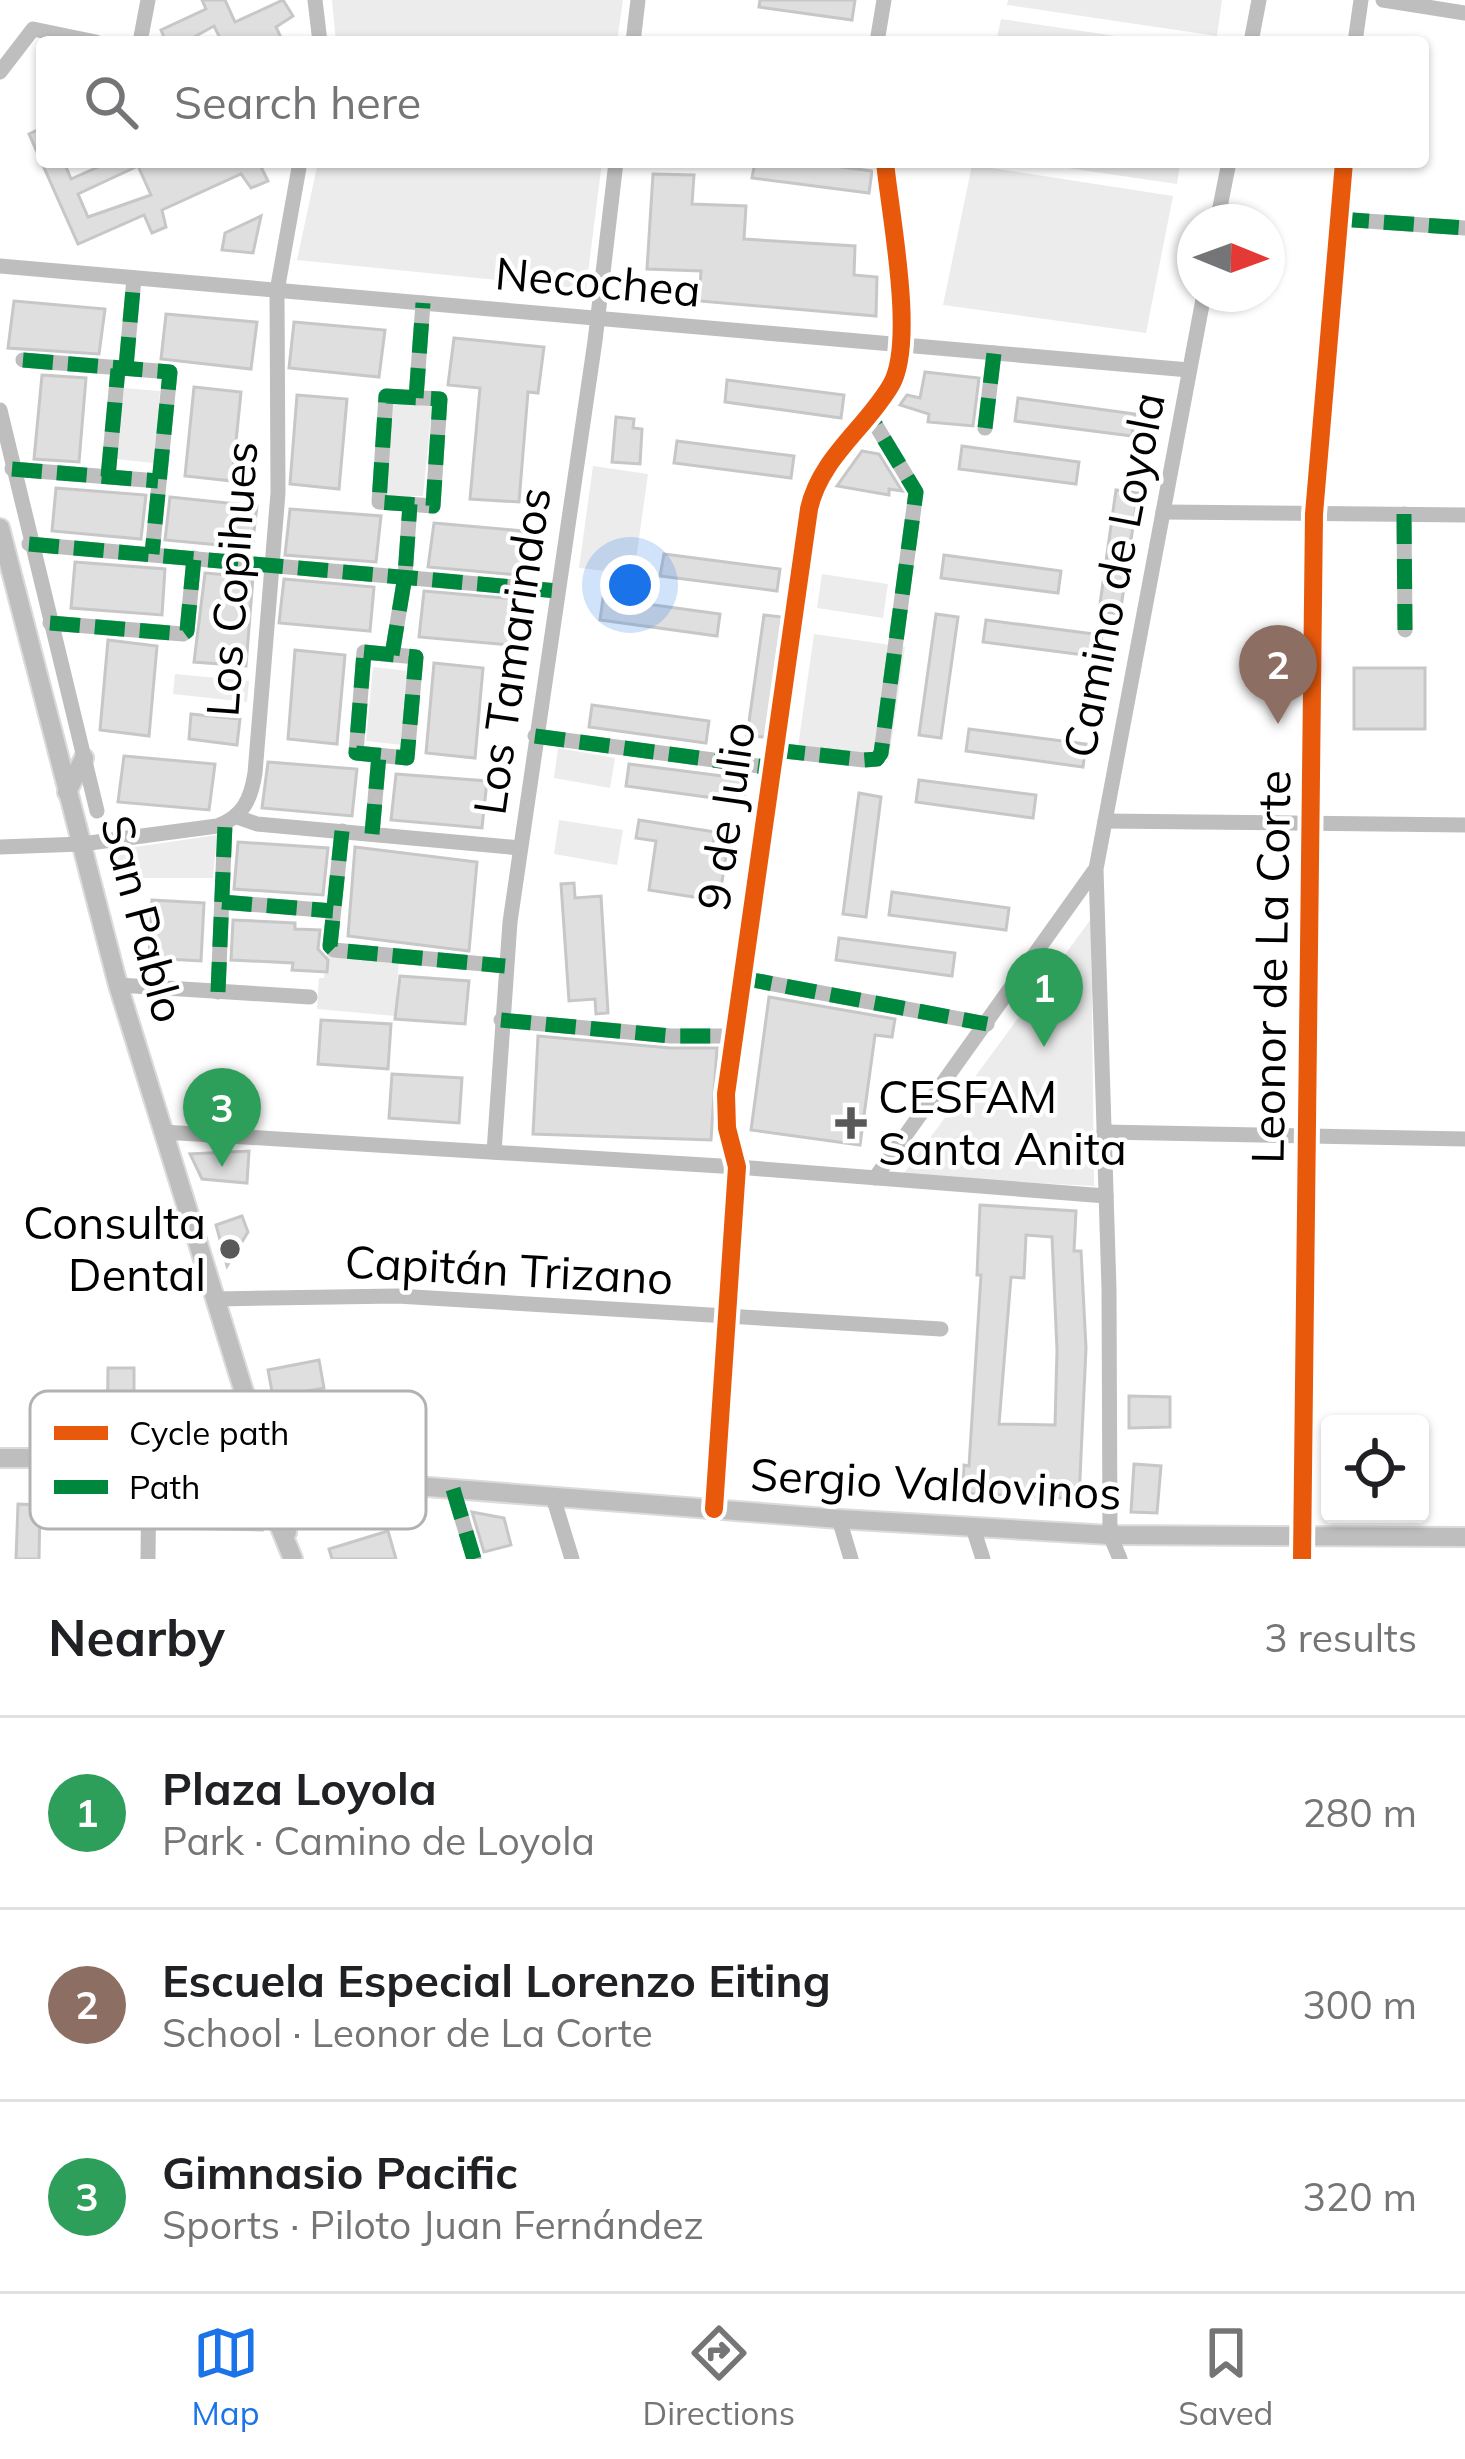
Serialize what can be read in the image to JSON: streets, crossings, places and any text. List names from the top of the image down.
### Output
{
  "streets": {
    "main road": ["San Pablo", "Sergio Valdovinos"],
    "street": [
      "Necochea",
      "Camino de Loyola",
      "Los Copihues",
      "Los Tamarindos",
      "9 de Julio",
      "Leonor de La Corte",
      "Capitán Trizano"
    ]
  },
  "crossings": [
    ["Necochea", "Camino de Loyola"],
    ["Necochea", "Los Copihues"],
    ["Necochea", "Los Tamarindos"],
    ["Necochea", "9 de Julio"],
    ["Camino de Loyola", "Sergio Valdovinos"],
    ["9 de Julio", "Capitán Trizano"],
    ["9 de Julio", "Sergio Valdovinos"],
    ["San Pablo", "Capitán Trizano"],
    ["Leonor de La Corte", "Sergio Valdovinos"]
  ],
  "places": {
    "health": ["CESFAM Santa Anita"],
    "other": ["Consulta Dental"]
  },
  "legend": ["Cycle path", "Path"],
  "north": "right",
  "page": {
    "search": "Search here",
    "pins": ["2", "1", "3"],
    "heading": ["Nearby", "3 results"],
    "list": [
      {
        "mark": "1",
        "name": "Plaza Loyola",
        "note": "Park · Camino de Loyola",
        "value": "280 m"
      },
      {
        "mark": "2",
        "name": "Escuela Especial Lorenzo Eiting",
        "note": "School · Leonor de La Corte",
        "value": "300 m"
      },
      {
        "mark": "3",
        "name": "Gimnasio Pacific",
        "note": "Sports · Piloto Juan Fernández",
        "value": "320 m"
      }
    ],
    "nav": ["Map", "Directions", "Saved"]
  }
}
